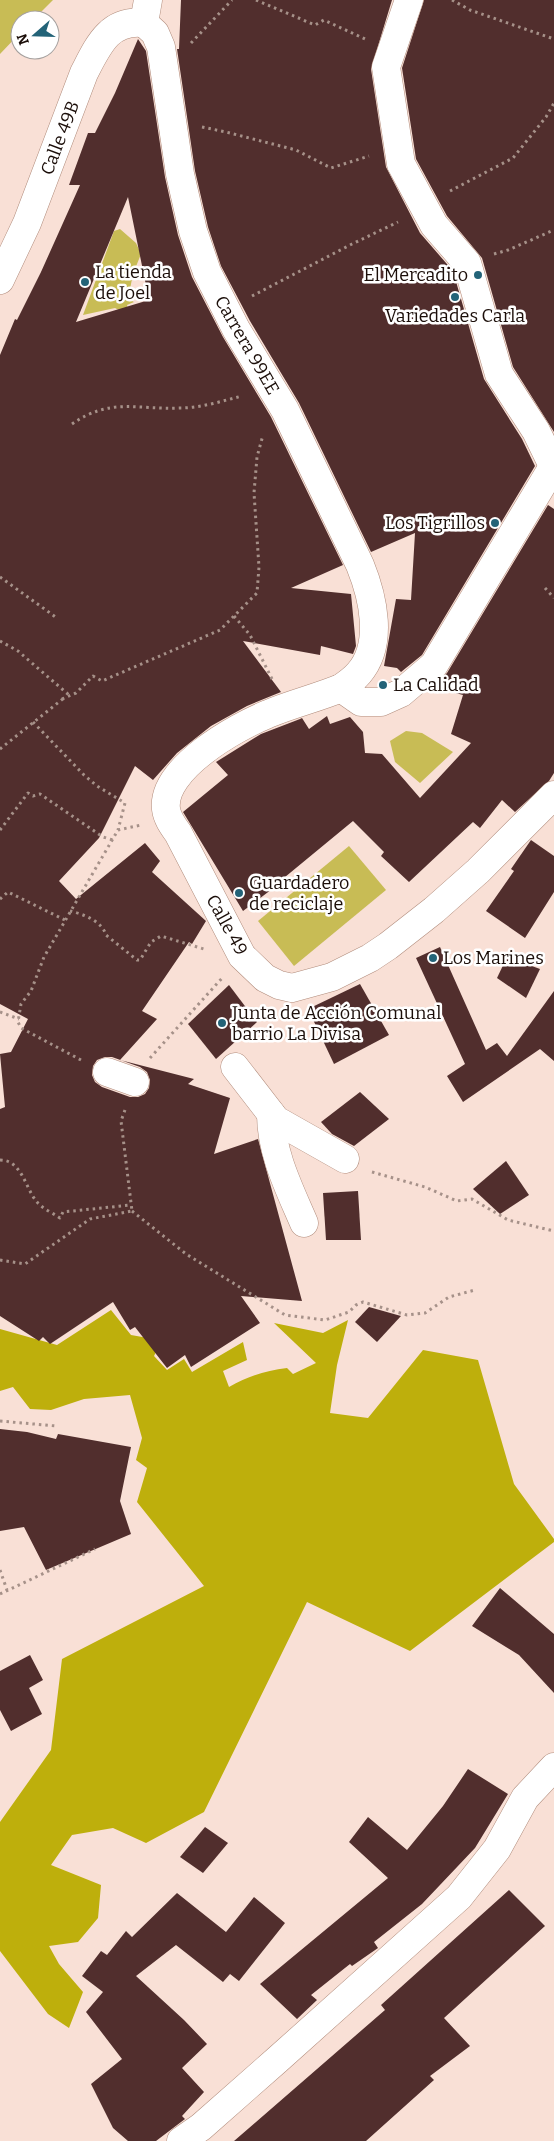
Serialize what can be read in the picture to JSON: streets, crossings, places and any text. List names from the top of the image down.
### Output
{
  "streets": {
    "street": ["Calle 49B", "Carrera 99EE", "Calle 49"]
  },
  "crossings": [
    ["Calle 49B", "Carrera 99EE"],
    ["Carrera 99EE", "Calle 49"]
  ],
  "places": [
    "El Mercadito",
    "La tienda de Joel",
    "Variedades Carla",
    "Los Tigrillos",
    "La Calidad",
    "Guardadero de reciclaje",
    "Los Marines",
    "Junta de Acción Comunal barrio La Divisa"
  ],
  "north": "left"
}
